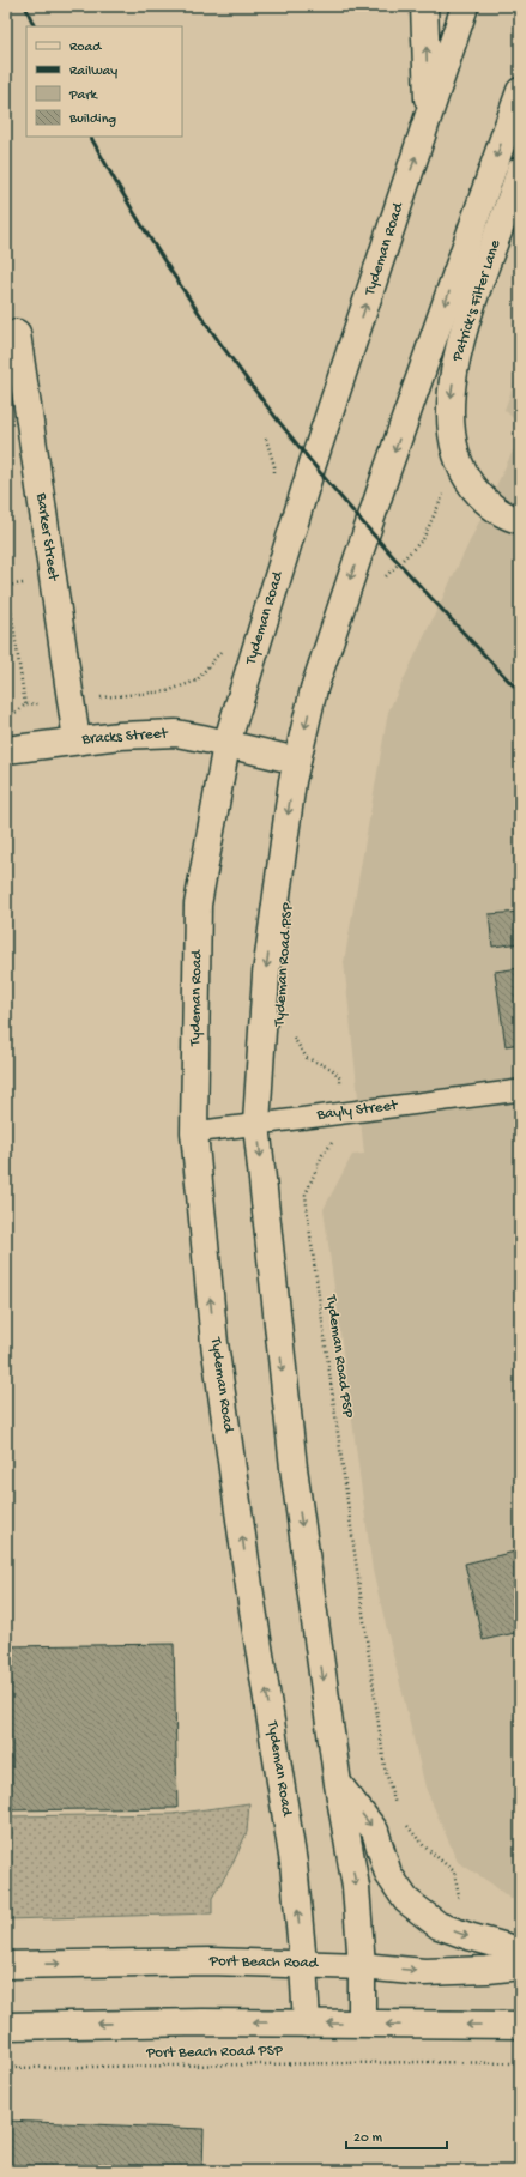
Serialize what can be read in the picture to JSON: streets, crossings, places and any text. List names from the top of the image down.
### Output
{
  "streets": {
    "main road": [
      "Tydeman Road",
      "Patrick's Filter Lane",
      "Barker Street",
      "Bracks Street",
      "Port Beach Road"
    ],
    "lane": ["Bayly Street"],
    "path": ["Tydeman Road PSP", "Port Beach Road PSP"]
  },
  "crossings": [
    ["Tydeman Road", "Bracks Street"],
    ["Tydeman Road", "Bayly Street"],
    ["Tydeman Road", "Port Beach Road"],
    ["Barker Street", "Bracks Street"],
    ["Tydeman Road PSP", "Bayly Street"]
  ],
  "legend": [
    "Road",
    "Railway",
    "Park",
    "Building"
  ],
  "scale_bar": "20 m"
}
